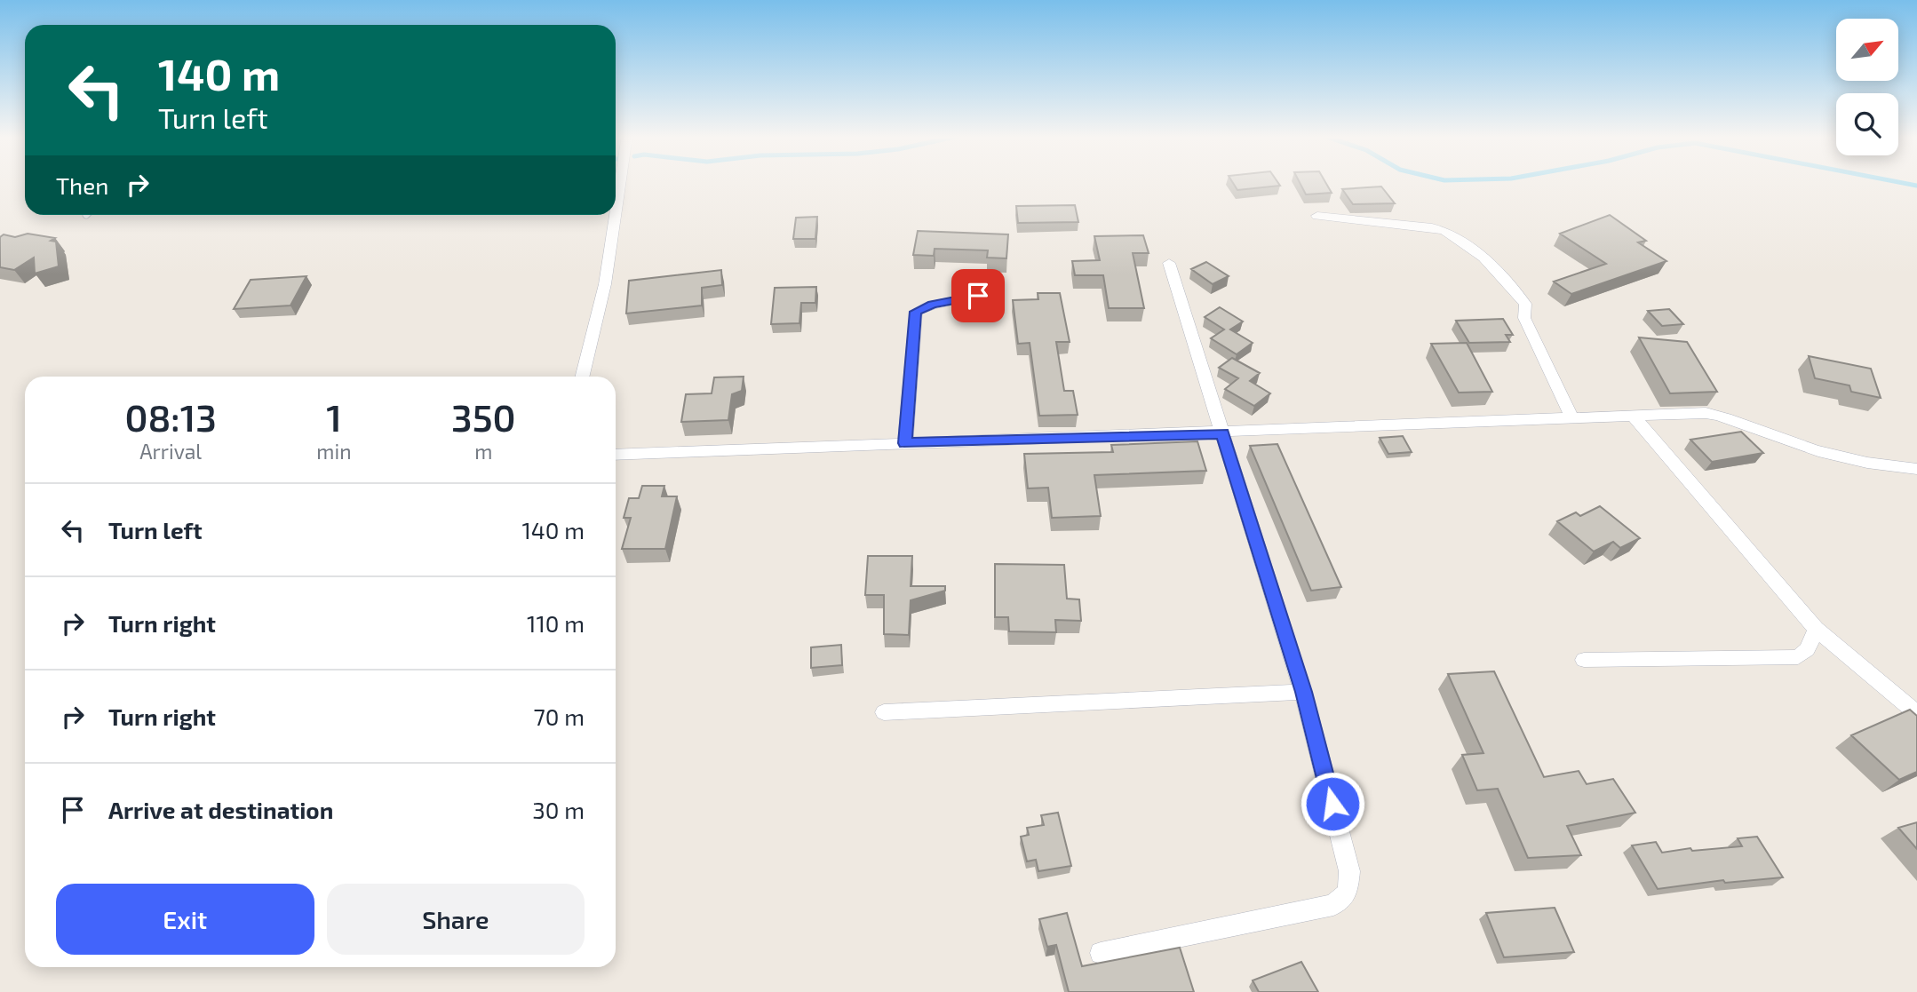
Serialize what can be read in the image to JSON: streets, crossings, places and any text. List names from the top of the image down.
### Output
{
  "north": "top right",
  "page": {
    "turn": ["140 m", "Turn left"],
    "then": "Then",
    "eta": [
      "08:13",
      "Arrival",
      "1",
      "min",
      "350",
      "m"
    ],
    "list": [
      {
        "name": "Turn left",
        "value": "140 m"
      },
      {
        "name": "Turn right",
        "value": "110 m"
      },
      {
        "name": "Turn right",
        "value": "70 m"
      },
      {
        "name": "Arrive at destination",
        "value": "30 m"
      }
    ],
    "buttons": ["Exit", "Share"]
  }
}
